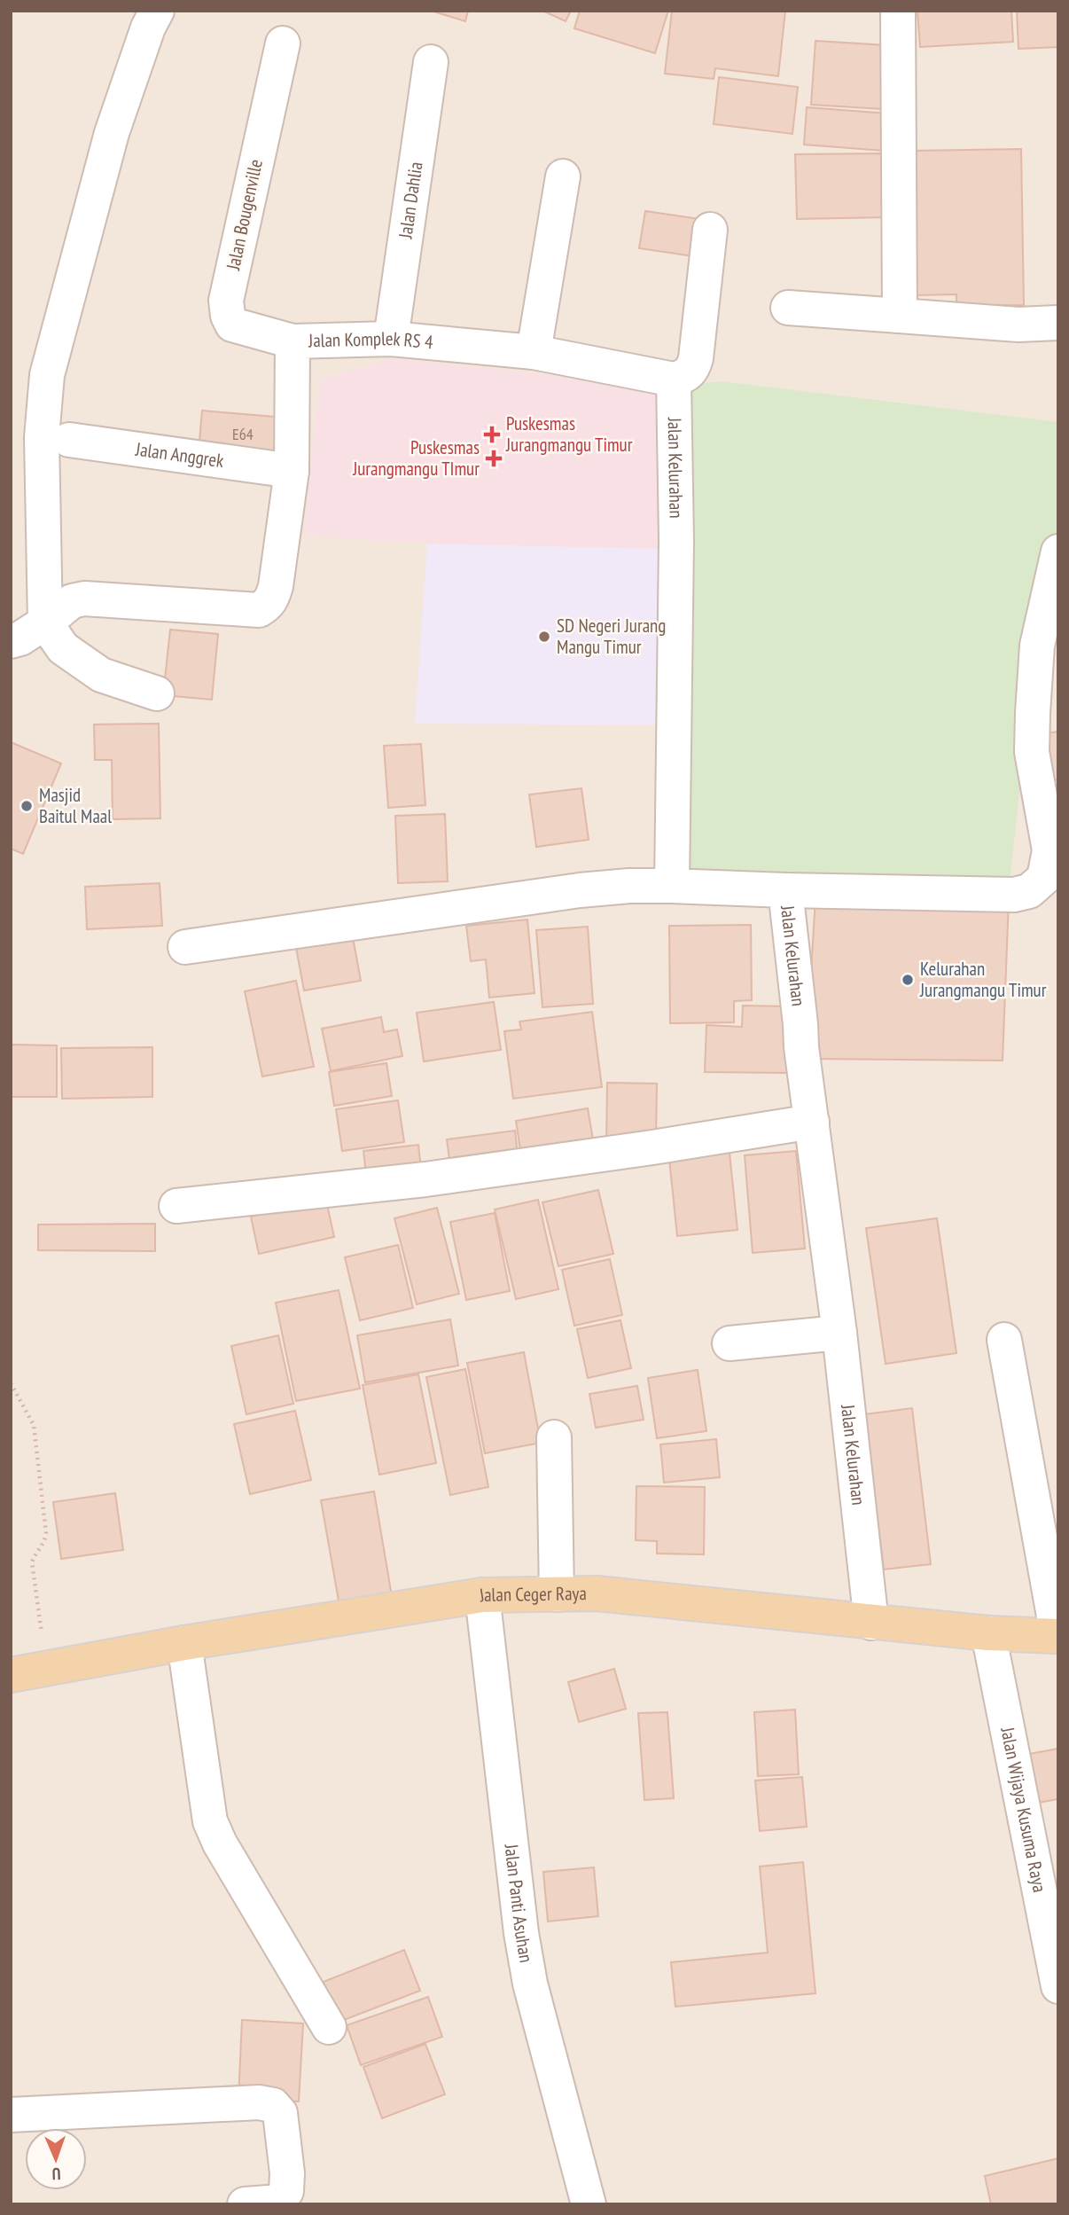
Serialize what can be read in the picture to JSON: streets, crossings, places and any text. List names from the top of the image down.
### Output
{
  "streets": {
    "main road": ["Jalan Ceger Raya"],
    "street": [
      "Jalan Dahlia",
      "Jalan Bougenville",
      "Jalan Komplek RS 4",
      "Jalan Anggrek",
      "Jalan Kelurahan",
      "Jalan Wijaya Kusuma Raya",
      "Jalan Panti Asuhan"
    ]
  },
  "crossings": [
    ["Jalan Dahlia", "Jalan Komplek RS 4"],
    ["Jalan Bougenville", "Jalan Komplek RS 4"],
    ["Jalan Komplek RS 4", "Jalan Anggrek"],
    ["Jalan Komplek RS 4", "Jalan Kelurahan"],
    ["Jalan Kelurahan", "Jalan Ceger Raya"],
    ["Jalan Ceger Raya", "Jalan Wijaya Kusuma Raya"],
    ["Jalan Ceger Raya", "Jalan Panti Asuhan"]
  ],
  "places": {
    "health": ["Puskesmas Jurangmangu Timur", "Puskesmas Jurangmangu TImur"],
    "other": ["SD Negeri Jurang Mangu Timur", "Masjid Baitul Maal", "Kelurahan Jurangmangu Timur"]
  },
  "house_numbers": ["E64"],
  "north": "bottom"
}
